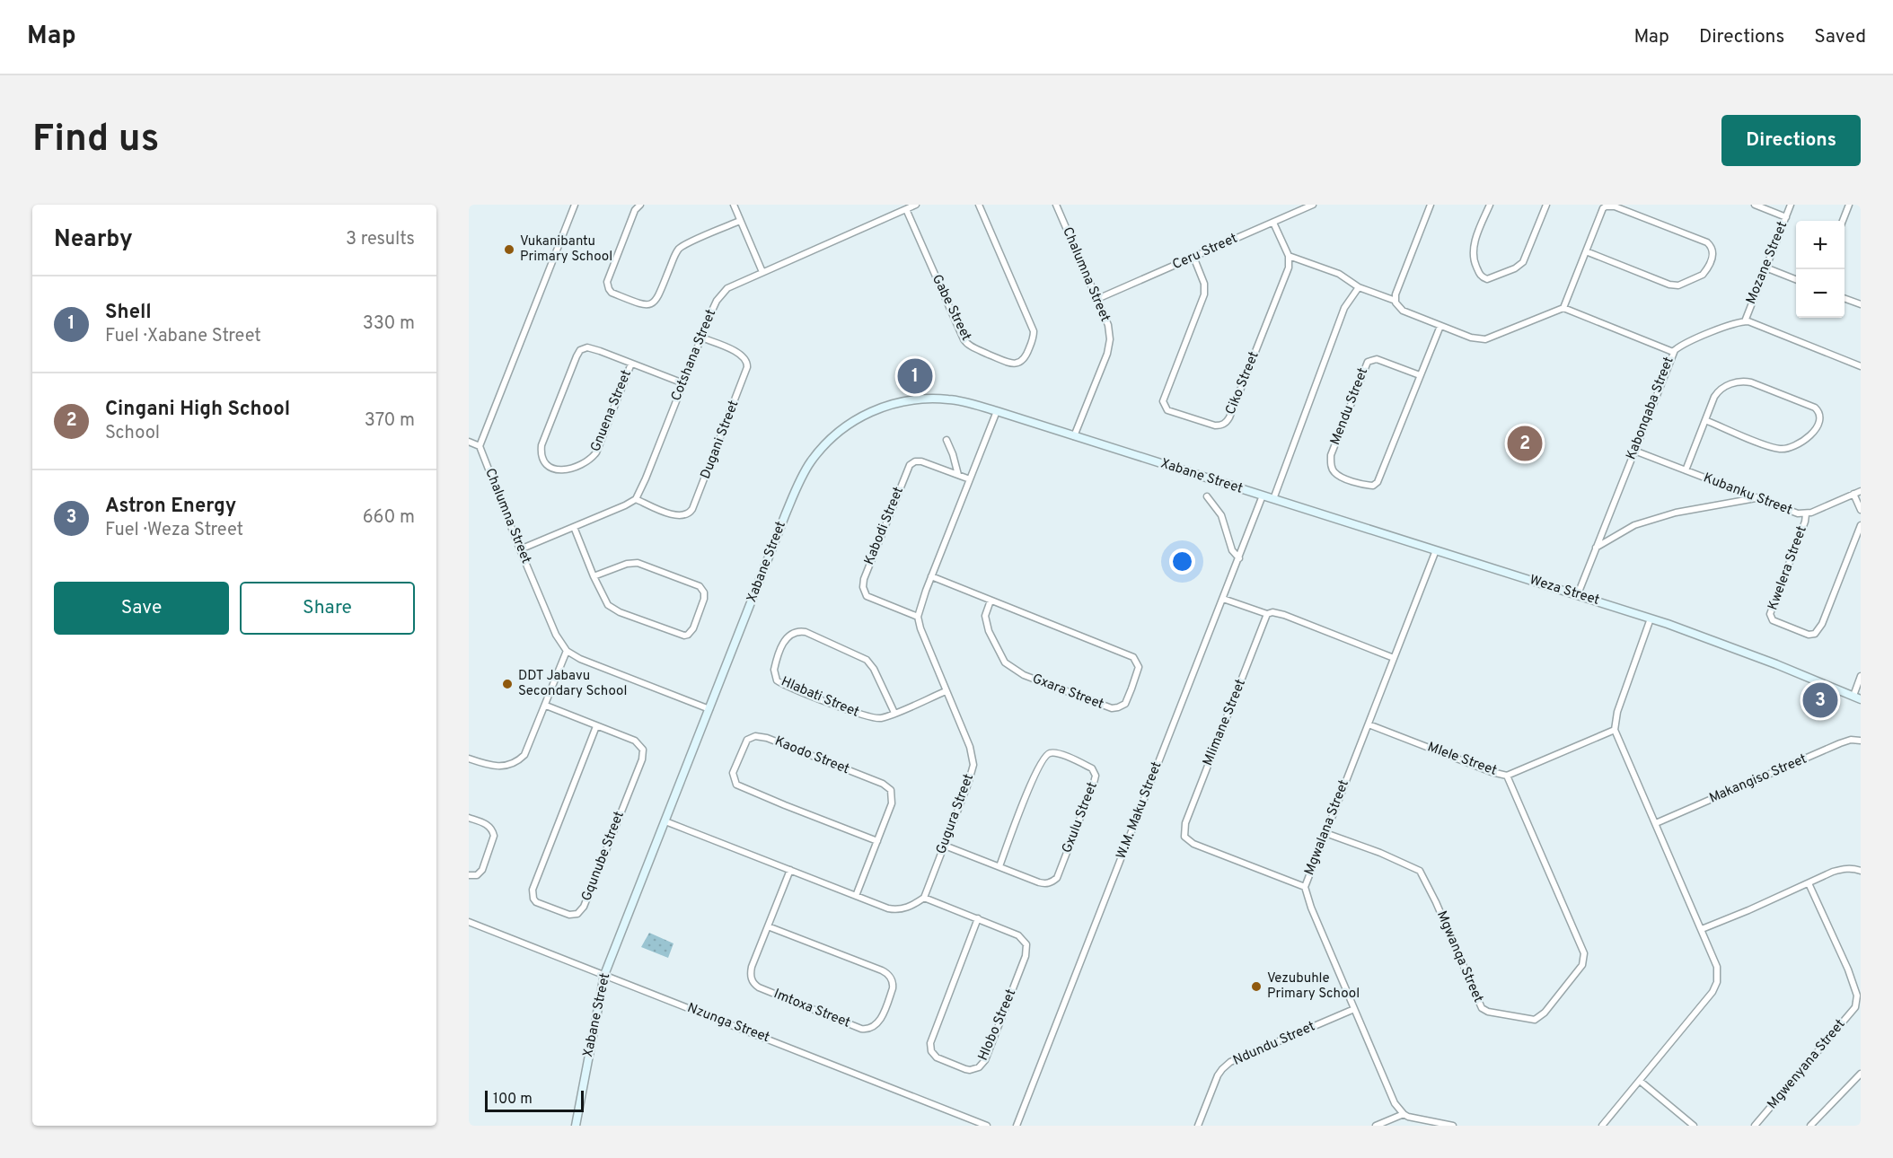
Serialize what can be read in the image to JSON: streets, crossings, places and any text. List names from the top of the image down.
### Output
{
  "streets": {
    "street": [
      "Ceru Street",
      "Mozane Street",
      "Chalumna Street",
      "Gabe Street",
      "Cotshana Street",
      "Ciko Street",
      "Mendu Street",
      "Kabonqaba Street",
      "Gnuena Street",
      "Dugani Street",
      "Xabane Street",
      "Kubanku Street",
      "Kabodi Street",
      "Kwelera Street",
      "Weza Street",
      "Gxara Street",
      "Hlabati Street",
      "Mlimane Street",
      "Kaodo Street",
      "Mlele Street",
      "Makangiso Street",
      "W.M. Maku Street",
      "Gugura Street",
      "Gxulu Street",
      "Mgwalana Street",
      "Gqunube Street",
      "Mgwanqa Street",
      "Imtoxa Street",
      "Nzunga Street",
      "Hlobo Street",
      "Ndundu Street",
      "Mgwenyana Street"
    ]
  },
  "crossings": [
    ["Ceru Street", "Chalumna Street"],
    ["Ceru Street", "Ciko Street"],
    ["Mozane Street", "Kabonqaba Street"],
    ["Chalumna Street", "Xabane Street"],
    ["Gabe Street", "Cotshana Street"],
    ["Cotshana Street", "Gnuena Street"],
    ["Cotshana Street", "Dugani Street"],
    ["Kabonqaba Street", "Kubanku Street"],
    ["Kabonqaba Street", "Weza Street"],
    ["Xabane Street", "Weza Street"],
    ["Xabane Street", "W.M. Maku Street"],
    ["Xabane Street", "Nzunga Street"],
    ["Kubanku Street", "Kwelera Street"],
    ["Kabodi Street", "Gugura Street"],
    ["Weza Street", "W.M. Maku Street"],
    ["Weza Street", "Mgwalana Street"],
    ["Hlabati Street", "Gugura Street"],
    ["Mlimane Street", "Mgwalana Street"],
    ["Mlele Street", "Mgwalana Street"],
    ["Mlele Street", "Mgwanqa Street"],
    ["Gugura Street", "Gxulu Street"],
    ["Gugura Street", "Hlobo Street"],
    ["Mgwalana Street", "Mgwanqa Street"],
    ["Mgwalana Street", "Ndundu Street"]
  ],
  "places": ["Vukanibantu Primary School", "DDT Jabavu Secondary School", "Vezubuhle Primary School"],
  "scale_bar": "100 m",
  "page": {
    "header": "Map",
    "nav": ["Map", "Directions", "Saved"],
    "buttons": [
      "Directions",
      ["Save", "Share"]
    ],
    "title": "Find us",
    "heading": ["Nearby", "3 results"],
    "map_buttons": ["+", "−"],
    "list": [
      {
        "mark": "1",
        "name": "Shell",
        "note": "Fuel · Xabane Street",
        "value": "330 m"
      },
      {
        "mark": "2",
        "name": "Cingani High School",
        "note": "School",
        "value": "370 m"
      },
      {
        "mark": "3",
        "name": "Astron Energy",
        "note": "Fuel · Weza Street",
        "value": "660 m"
      }
    ],
    "pins": ["1", "2", "3"],
    "scale": "100 m"
  }
}
